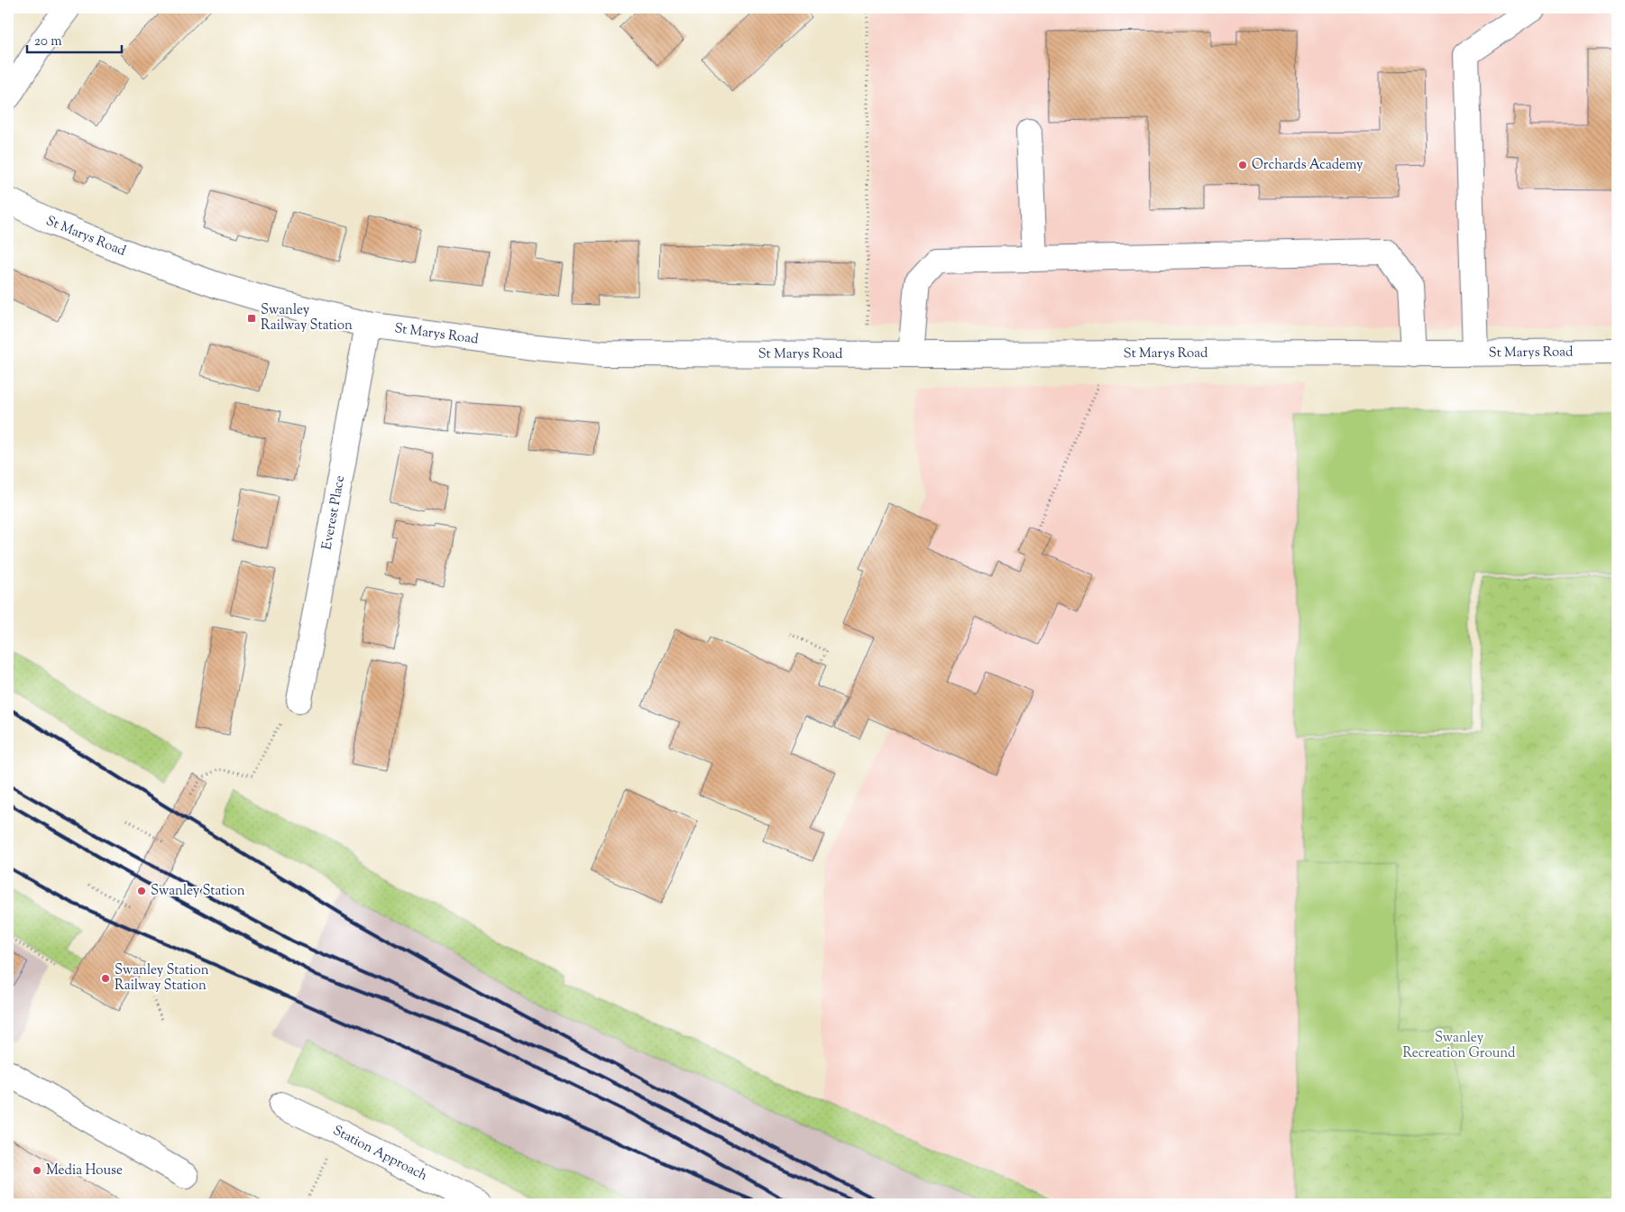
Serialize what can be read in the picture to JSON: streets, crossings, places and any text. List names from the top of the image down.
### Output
{
  "streets": {
    "street": ["St Marys Road", "Everest Place", "Station Approach"]
  },
  "crossings": [
    ["St Marys Road", "Everest Place"]
  ],
  "parks": ["Swanley Recreation Ground"],
  "places": {
    "other": [
      "Orchards Academy",
      "Swanley Station",
      "Swanley Station Railway Station",
      "Media House"
    ],
    "transit": ["Swanley Railway Station"]
  },
  "scale_bar": "20 m"
}
